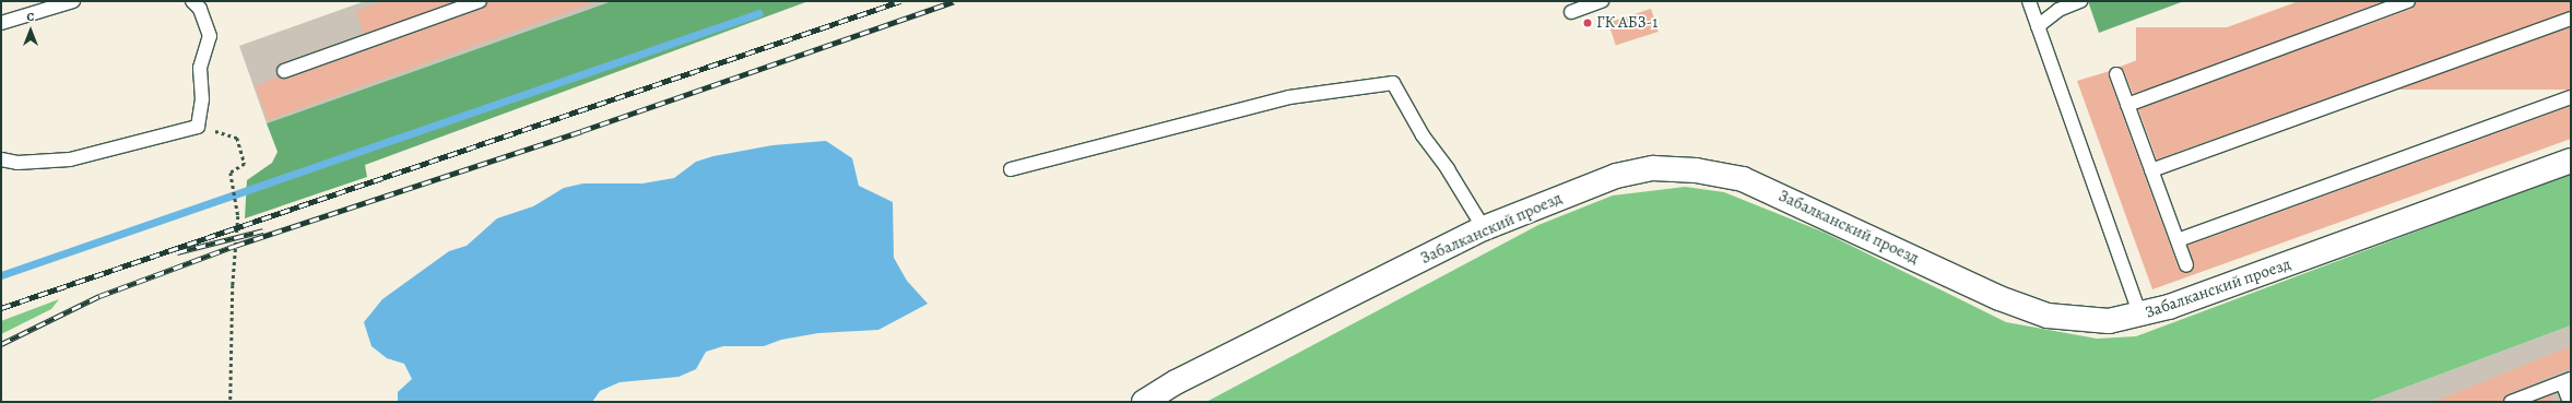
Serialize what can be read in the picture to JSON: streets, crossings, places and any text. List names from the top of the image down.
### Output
{
  "streets": {
    "street": ["Забалканский проезд"]
  },
  "places": ["ГК АБЗ-1"],
  "north": "top"
}
